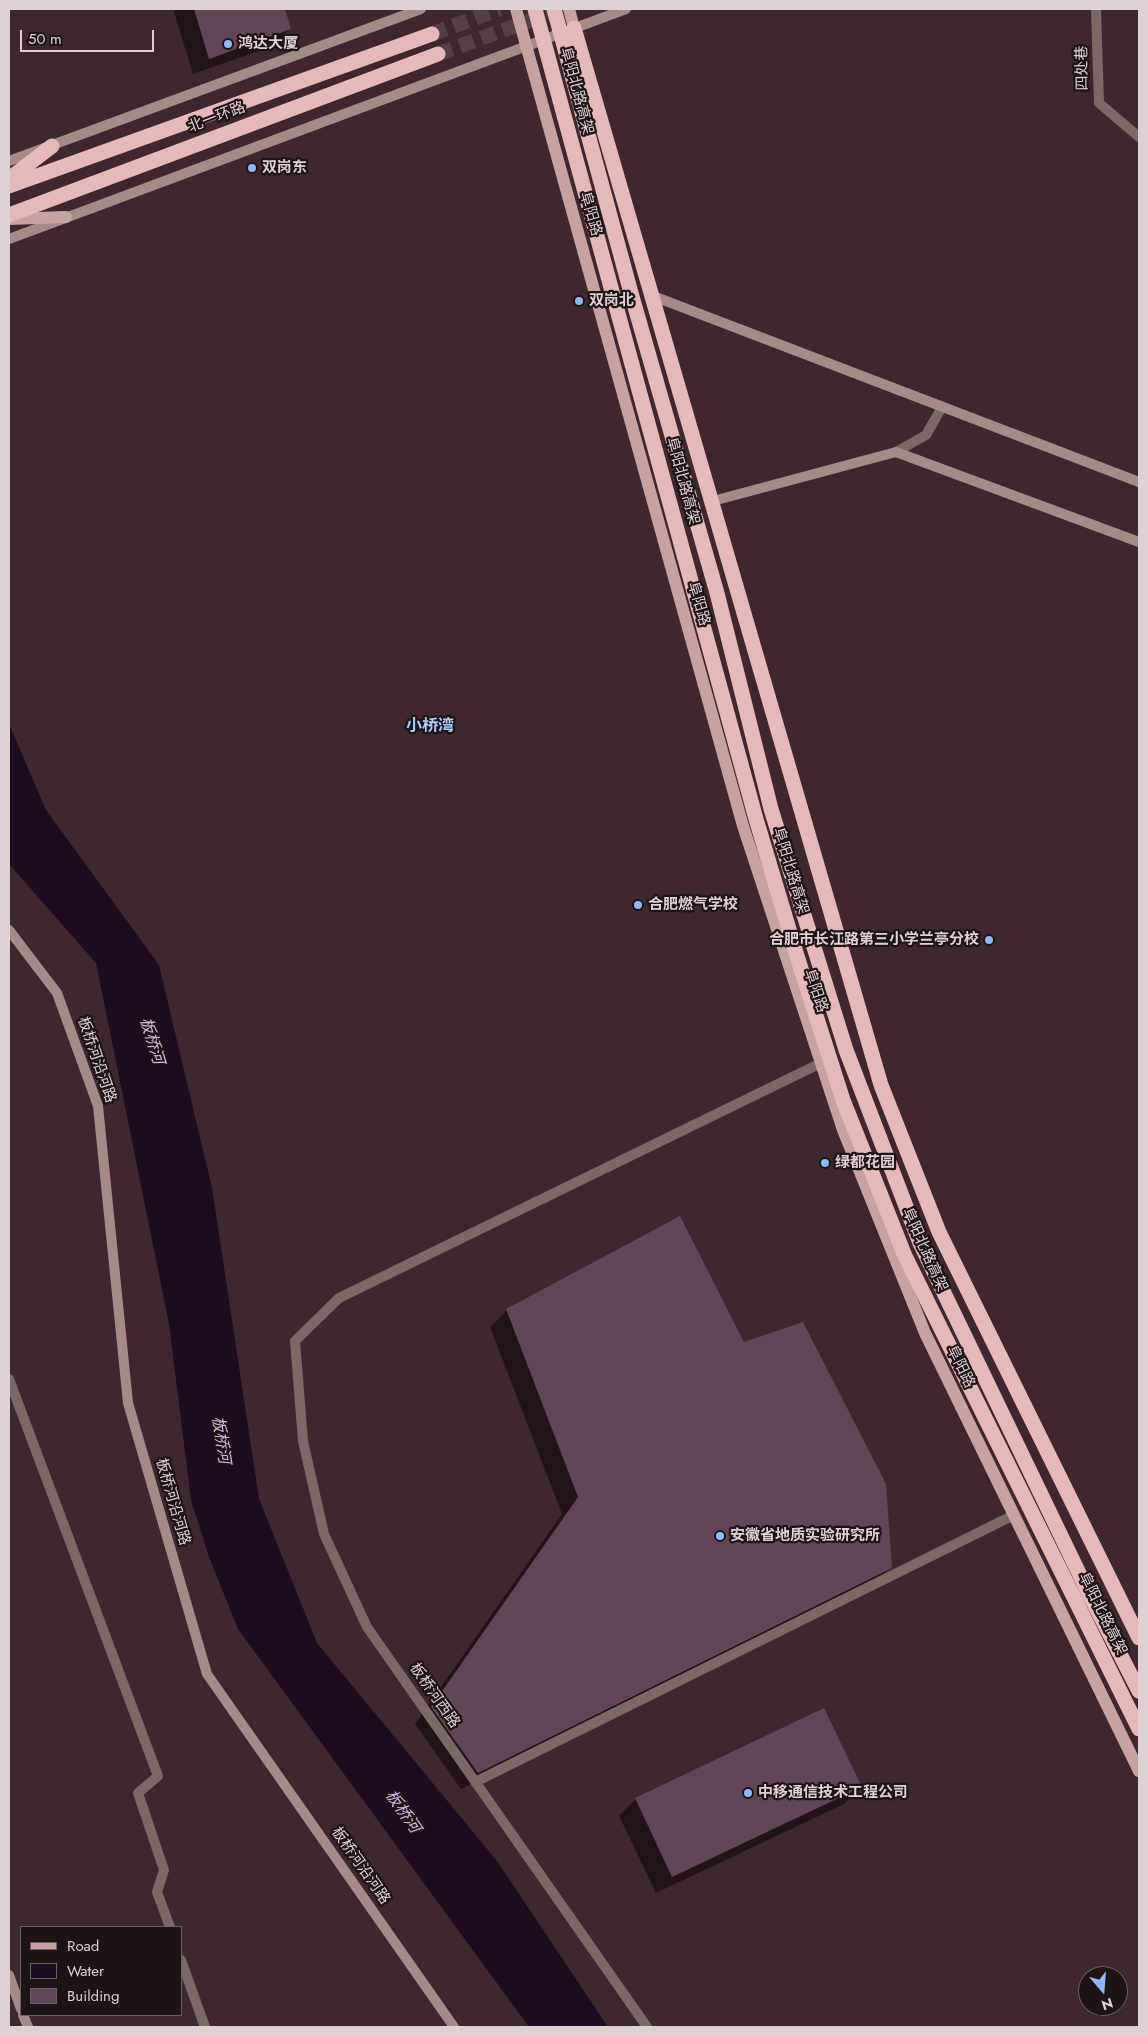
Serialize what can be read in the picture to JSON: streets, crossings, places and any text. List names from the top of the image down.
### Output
{
  "streets": {
    "highway": ["阜阳北路高架", "北一环路"],
    "main road": ["阜阳路"],
    "street": ["四处巷", "板桥河沿河路", "板桥河西路"]
  },
  "crossings": [
    ["阜阳路", "板桥河西路"]
  ],
  "districts": ["小桥湾"],
  "water": ["板桥河"],
  "places": [
    "鸿达大厦",
    "双岗东",
    "双岗北",
    "合肥燃气学校",
    "合肥市长江路第三小学兰亭分校",
    "绿都花园",
    "安徽省地质实验研究所",
    "中移通信技术工程公司"
  ],
  "legend": ["Road", "Water", "Building"],
  "scale_bar": "50 m",
  "north": "bottom"
}
